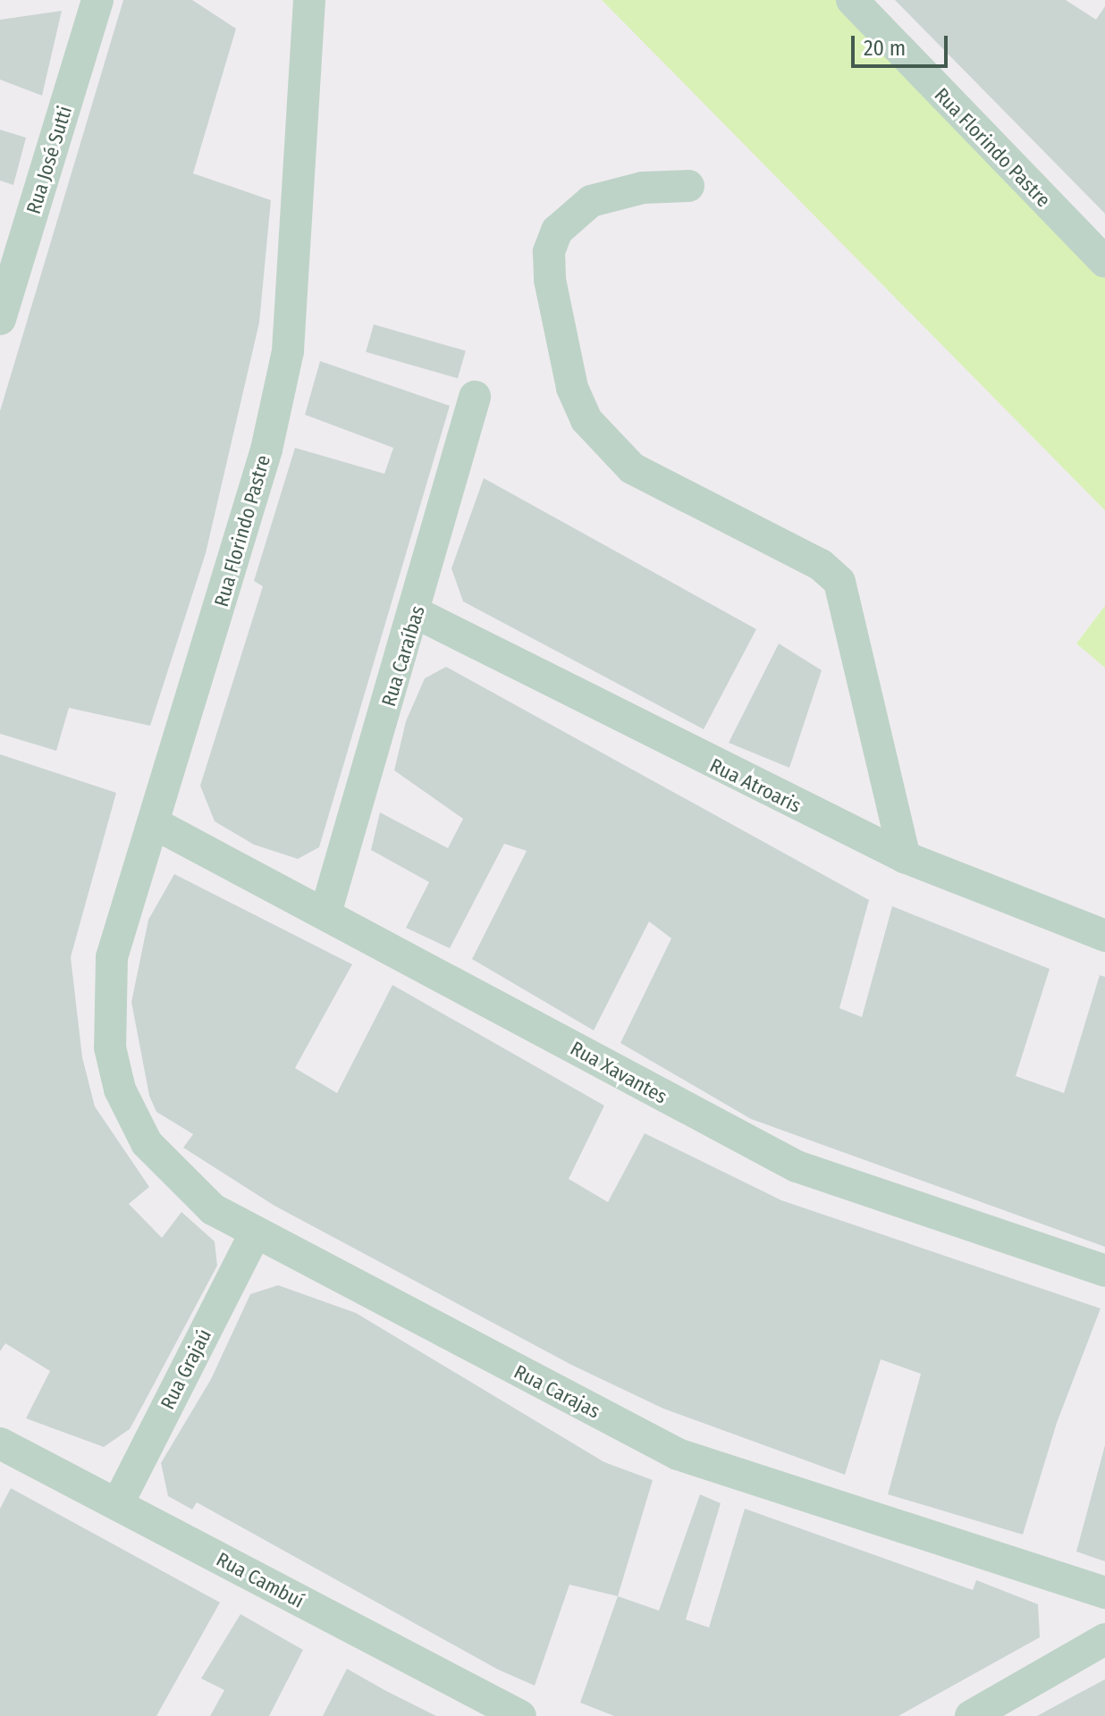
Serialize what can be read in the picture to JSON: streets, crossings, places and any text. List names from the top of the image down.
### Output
{
  "streets": {
    "street": [
      "Rua Florindo Pastre",
      "Rua José Sutti",
      "Rua Caraíbas",
      "Rua Atroaris",
      "Rua Xavantes",
      "Rua Grajaú",
      "Rua Carajas",
      "Rua Cambuí"
    ]
  },
  "crossings": [
    ["Rua Florindo Pastre", "Rua Xavantes"],
    ["Rua Florindo Pastre", "Rua Carajas"],
    ["Rua Caraíbas", "Rua Atroaris"],
    ["Rua Caraíbas", "Rua Xavantes"],
    ["Rua Grajaú", "Rua Carajas"],
    ["Rua Grajaú", "Rua Cambuí"]
  ],
  "scale_bar": "20 m"
}
